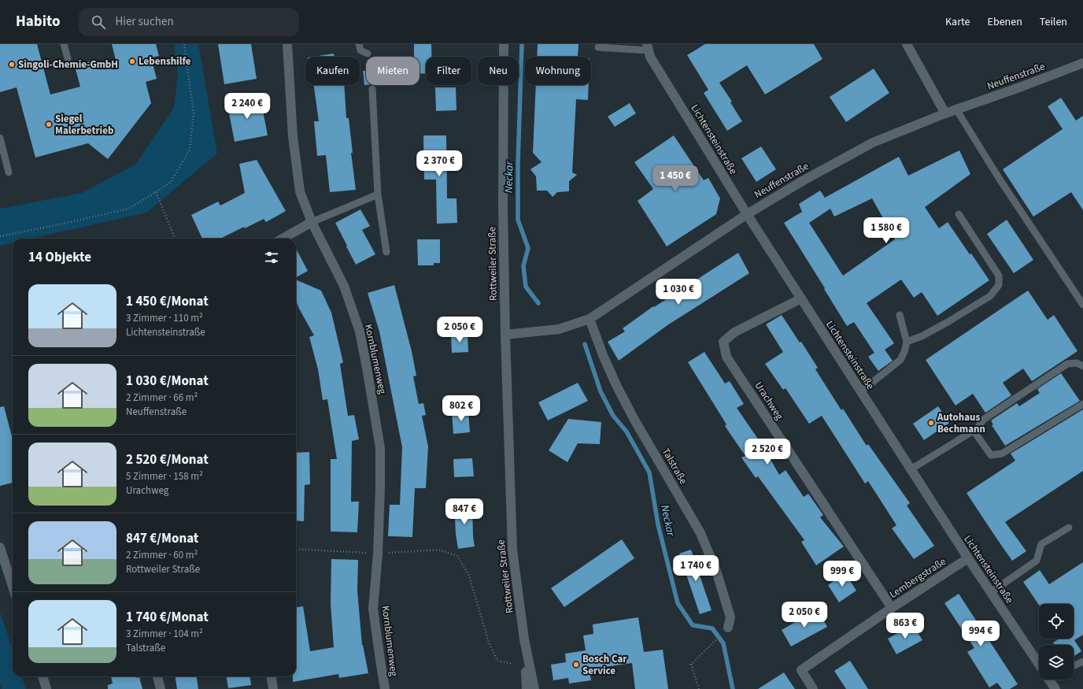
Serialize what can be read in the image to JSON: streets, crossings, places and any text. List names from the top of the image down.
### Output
{
  "streets": {
    "street": [
      "Neuffenstraße",
      "Lichtensteinstraße",
      "Rottweiler Straße",
      "Kornblumenweg",
      "Urachweg",
      "Talstraße",
      "Lembergstraße"
    ]
  },
  "crossings": [
    ["Neuffenstraße", "Lichtensteinstraße"],
    ["Neuffenstraße", "Rottweiler Straße"],
    ["Neuffenstraße", "Talstraße"],
    ["Lichtensteinstraße", "Urachweg"],
    ["Lichtensteinstraße", "Lembergstraße"],
    ["Urachweg", "Lembergstraße"]
  ],
  "water": ["Neckar"],
  "places": [
    "Lebenshilfe",
    "Singoli-Chemie-GmbH",
    "Siegel Malerbetrieb",
    "Autohaus Bechmann",
    "Bosch Car Service"
  ],
  "page": {
    "header": "Habito",
    "search": "Hier suchen",
    "nav": ["Karte", "Ebenen", "Teilen"],
    "chip": [
      "Kaufen",
      "Mieten",
      "Filter",
      "Neu",
      "Wohnung"
    ],
    "price": [
      "2 240 €",
      "2 370 €",
      "1 450 €",
      "1 580 €",
      "1 030 €",
      "2 050 €",
      "802 €",
      "2 520 €",
      "847 €",
      "1 740 €",
      "999 €",
      "2 050 €",
      "863 €",
      "994 €"
    ],
    "heading": "14 Objekte",
    "list": [
      {
        "name": "1 450 €/Monat",
        "note": "3 Zimmer · 110 m² · Lichtensteinstraße"
      },
      {
        "name": "1 030 €/Monat",
        "note": "2 Zimmer · 66 m² · Neuffenstraße"
      },
      {
        "name": "2 520 €/Monat",
        "note": "5 Zimmer · 158 m² · Urachweg"
      },
      {
        "name": "847 €/Monat",
        "note": "2 Zimmer · 60 m² · Rottweiler Straße"
      },
      {
        "name": "1 740 €/Monat",
        "note": "3 Zimmer · 104 m² · Talstraße"
      }
    ]
  }
}
